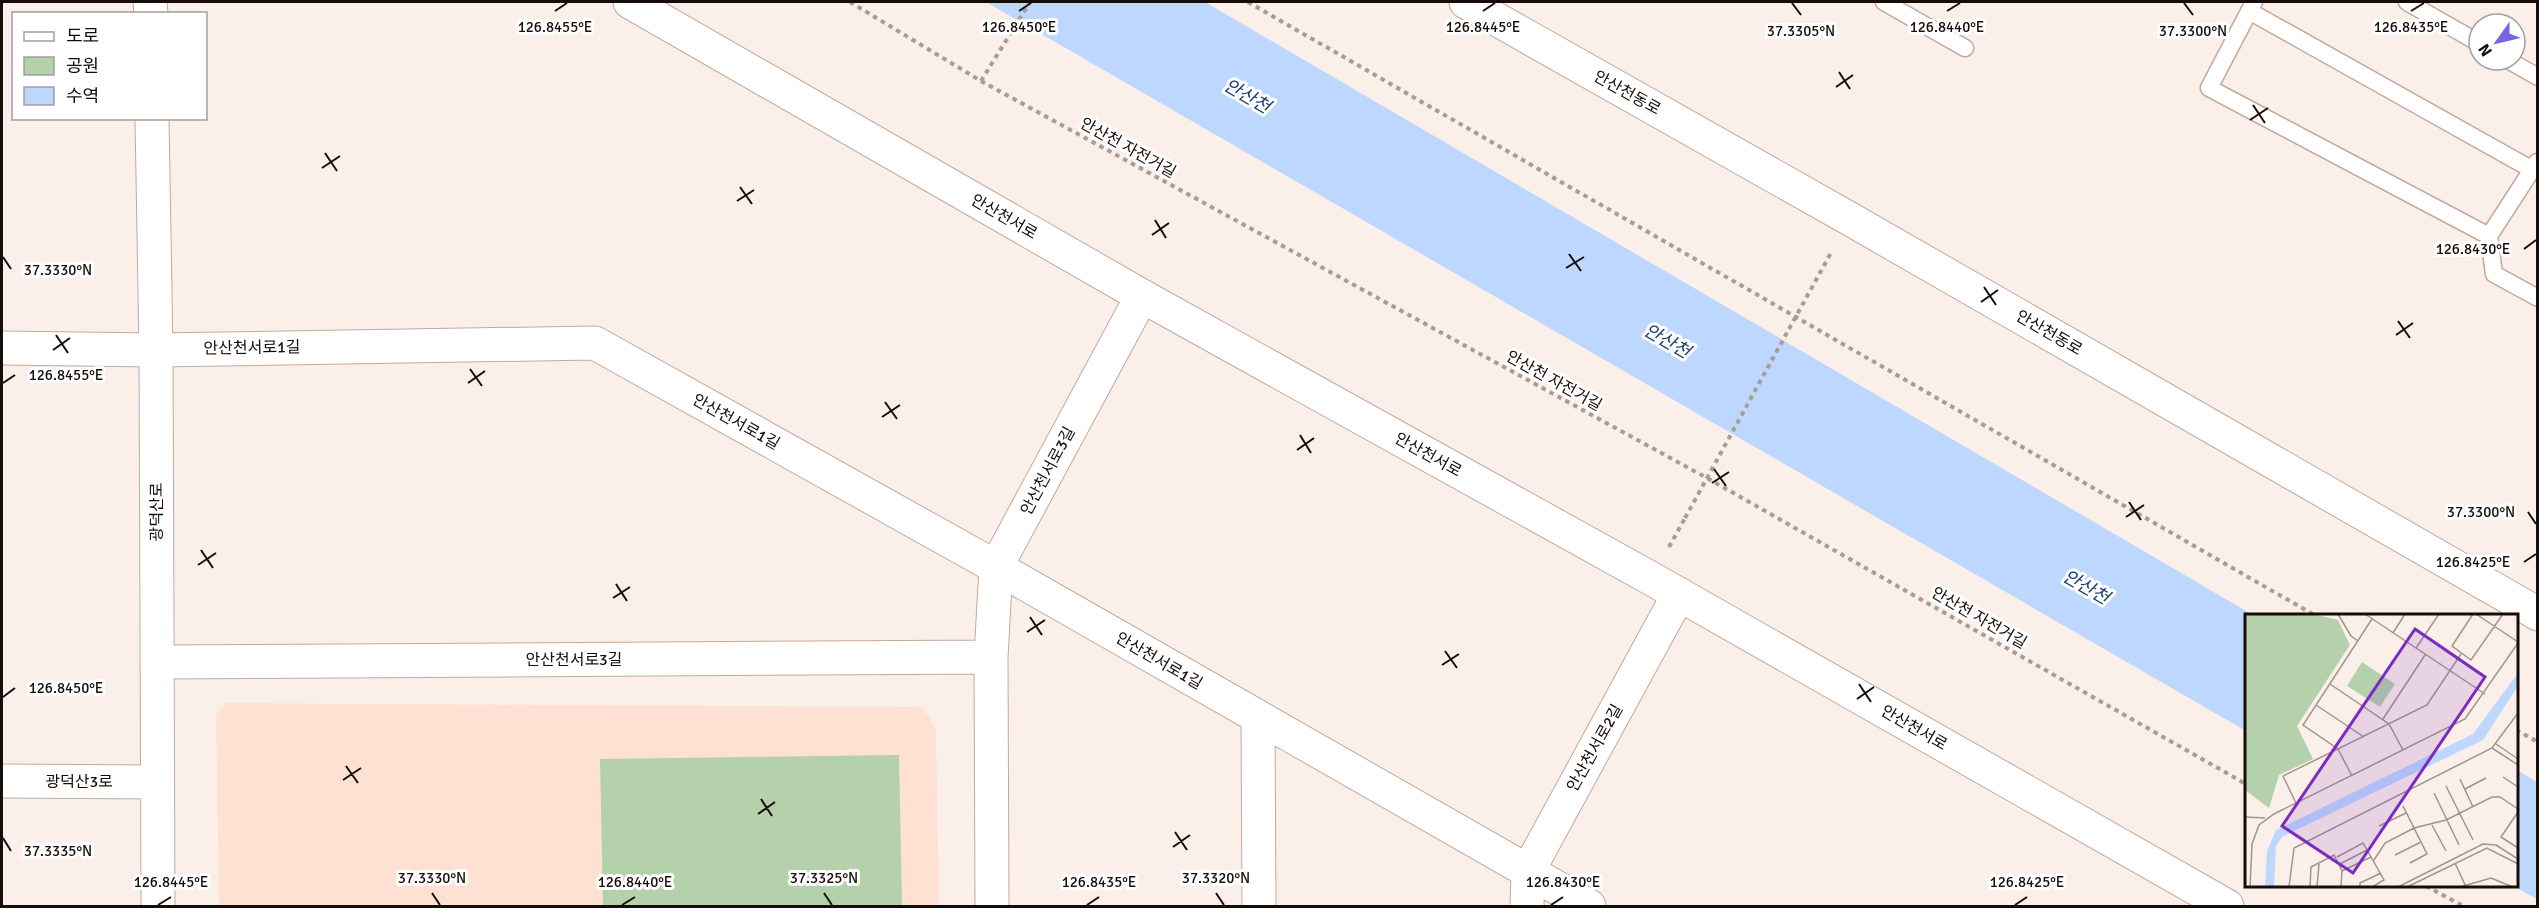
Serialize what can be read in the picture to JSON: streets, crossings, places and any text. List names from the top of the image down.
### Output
{
  "streets": {
    "street": [
      "안산천동로",
      "안산천서로",
      "안산천서로1길",
      "안산천서로3길",
      "광덕산로",
      "안산천서로2길",
      "광덕산3로"
    ],
    "path": ["안산천 자전거길"]
  },
  "crossings": [
    ["안산천서로", "안산천서로3길"],
    ["안산천서로", "안산천서로2길"],
    ["안산천서로1길", "안산천서로3길"],
    ["안산천서로1길", "광덕산로"],
    ["안산천서로1길", "안산천서로2길"],
    ["안산천서로3길", "광덕산로"],
    ["광덕산로", "광덕산3로"]
  ],
  "water": ["안산천"],
  "legend": ["도로", "공원", "수역"],
  "north": "bottom left",
  "coordinates": [
    "126.8455°E",
    "126.8450°E",
    "126.8445°E",
    "126.8440°E",
    "126.8435°E",
    "37.3305°N",
    "37.3300°N",
    "126.8430°E",
    "37.3330°N",
    "126.8425°E",
    "37.3335°N",
    "37.3325°N",
    "37.3320°N"
  ]
}
